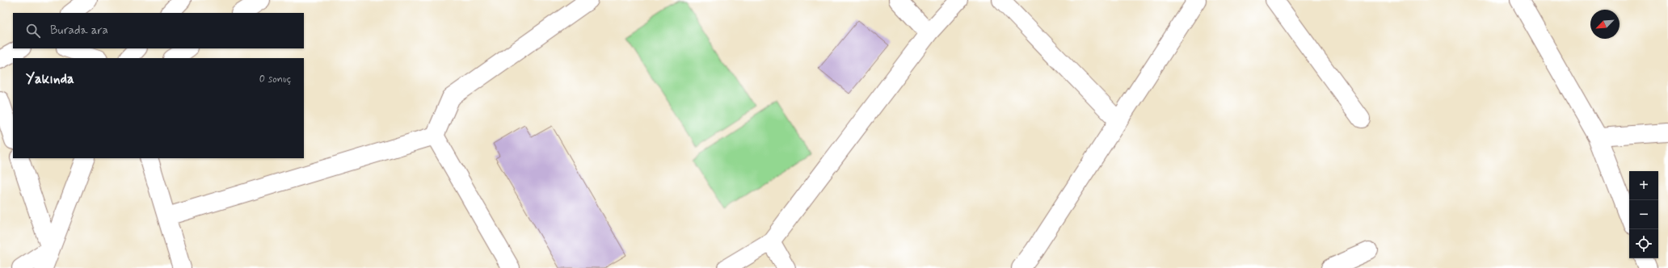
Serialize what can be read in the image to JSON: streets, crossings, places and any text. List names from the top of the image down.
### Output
{
  "north": "bottom left",
  "page": {
    "search": "Burada ara",
    "heading": ["Yakında", "0 sonuç"],
    "map_buttons": ["+", "−"]
  }
}
